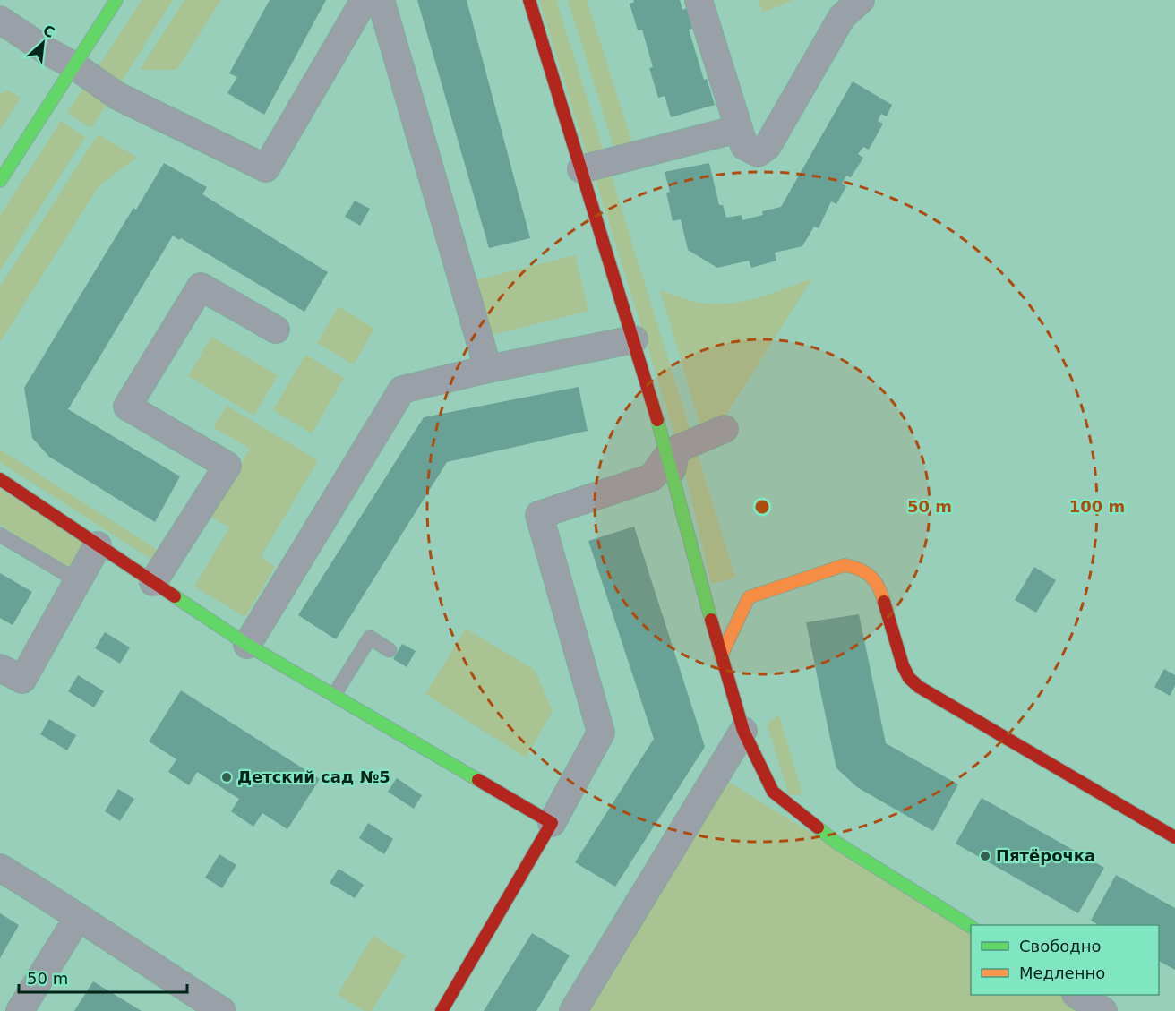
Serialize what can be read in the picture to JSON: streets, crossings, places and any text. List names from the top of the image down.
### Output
{
  "places": ["Детский сад №5", "Пятёрочка"],
  "legend": ["Свободно", "Медленно"],
  "scale_bar": "50 m",
  "north": "top right",
  "rings": ["50 m", "100 m"]
}
